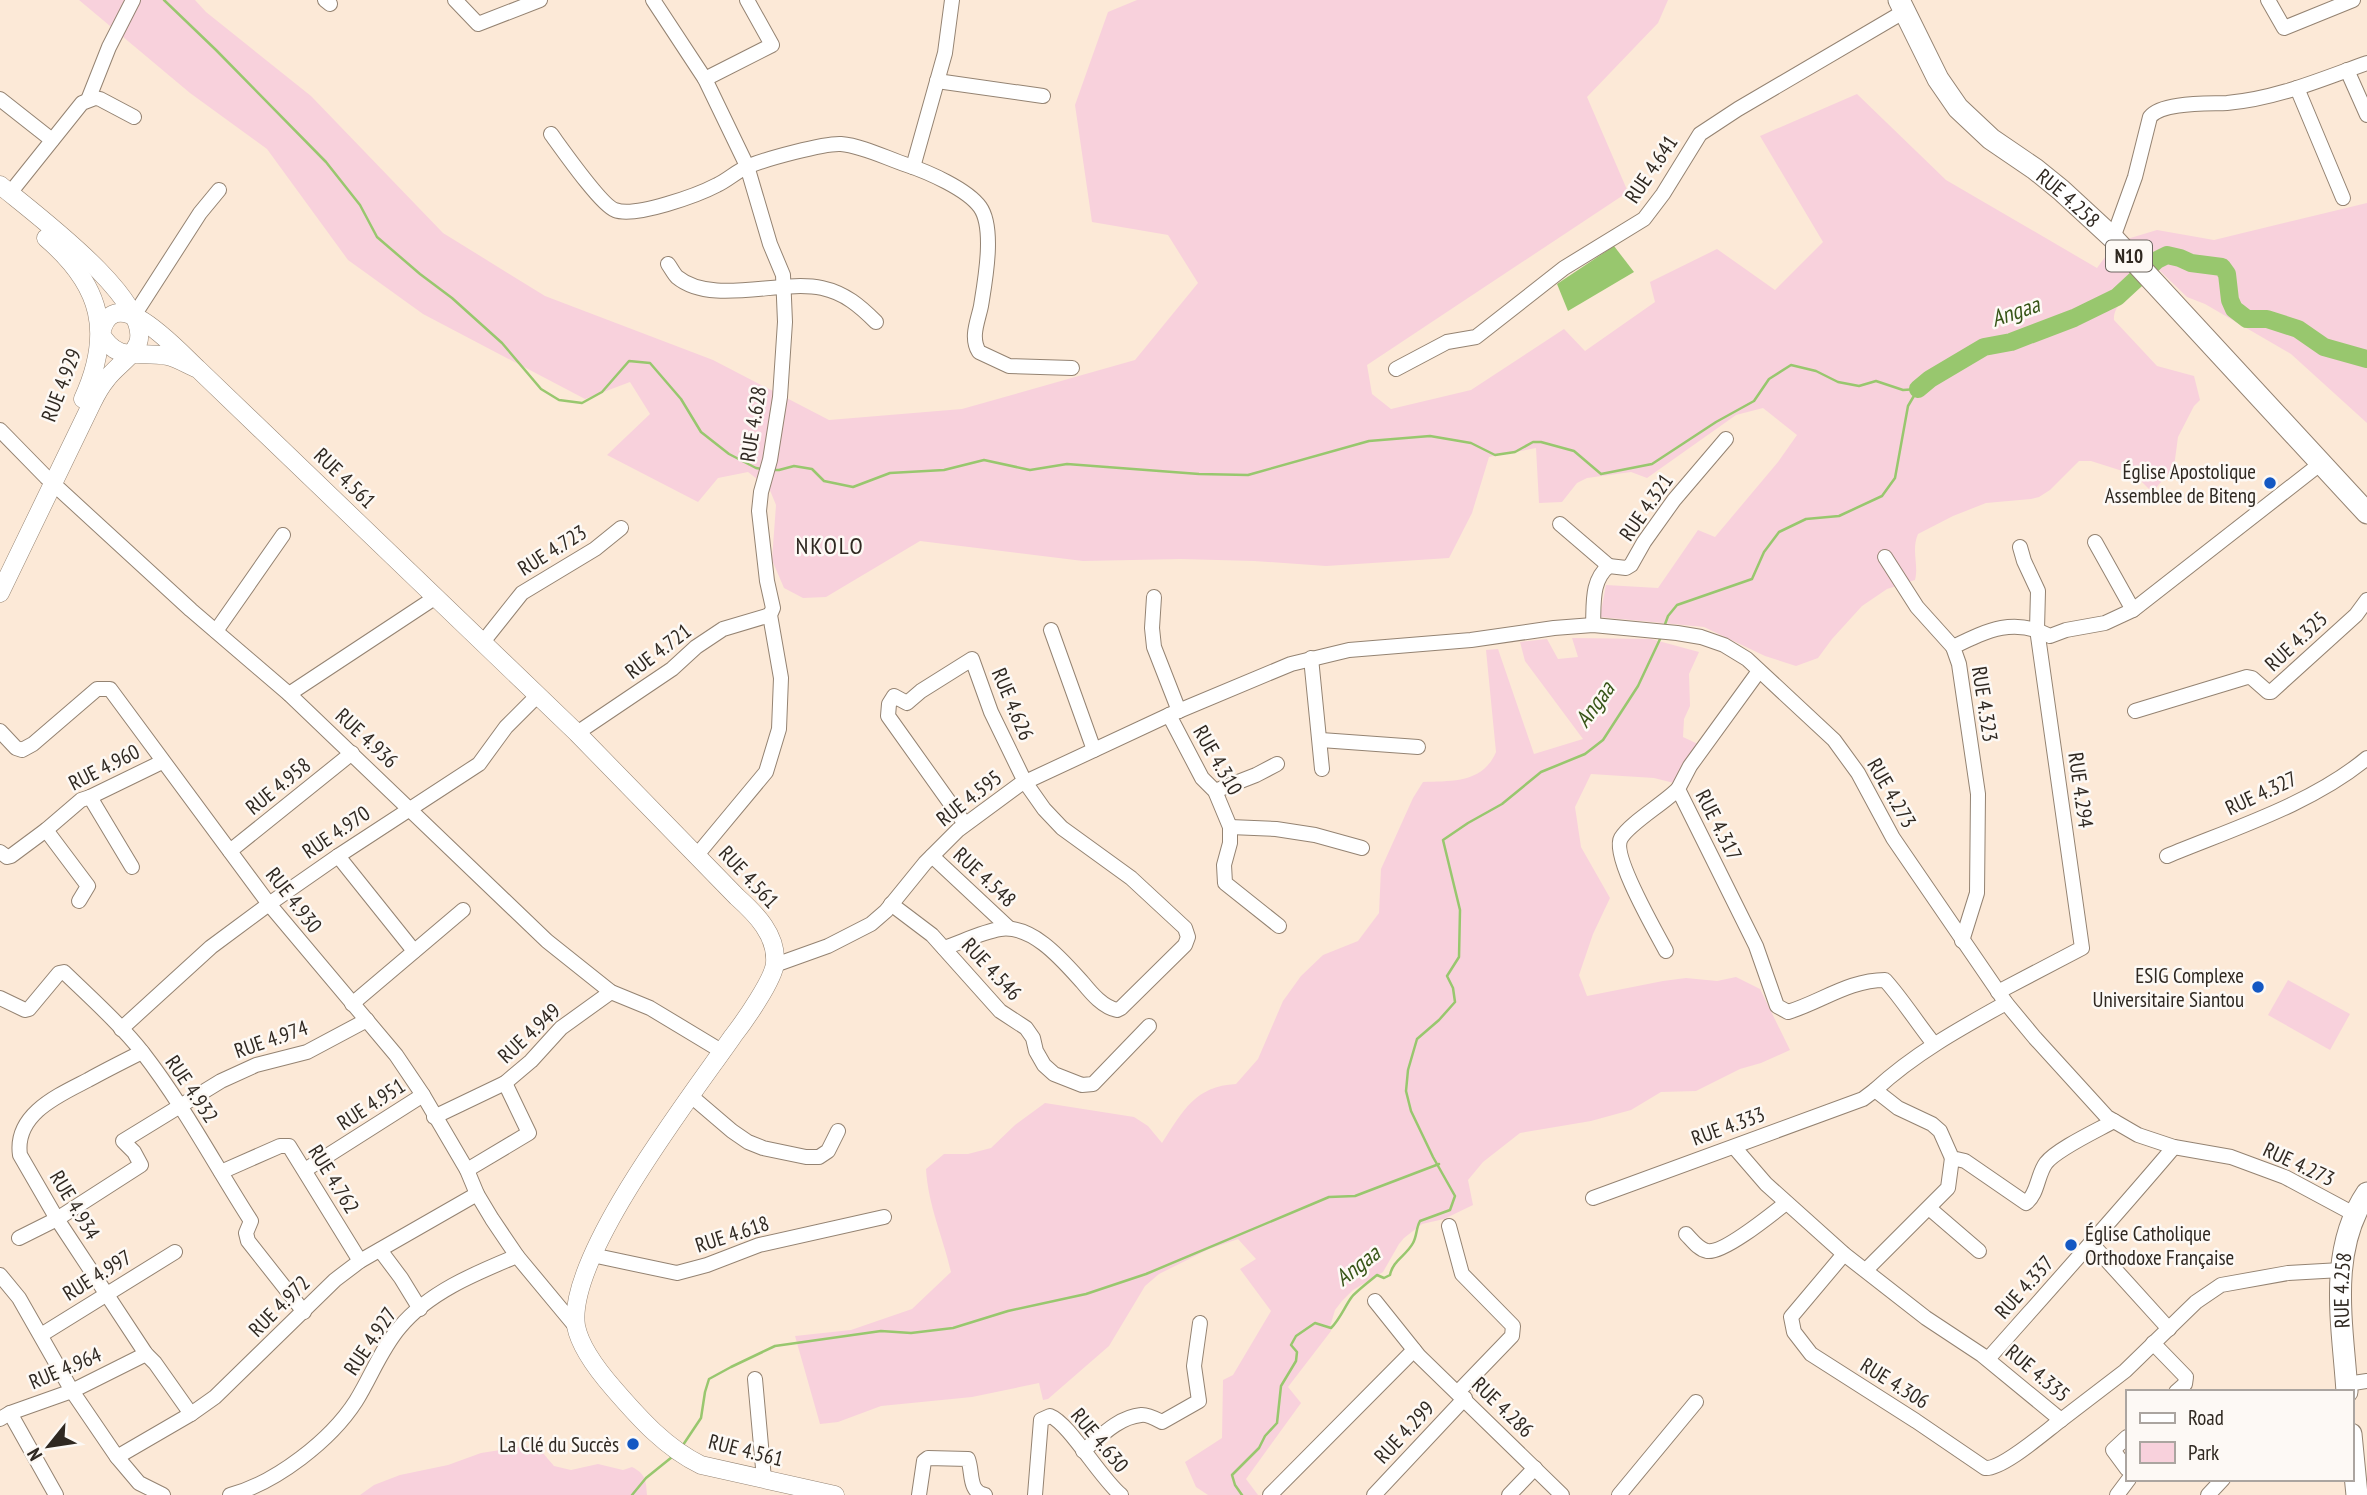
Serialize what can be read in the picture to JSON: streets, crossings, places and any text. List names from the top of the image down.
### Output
{
  "streets": {
    "highway": ["RUE 4.258", "N10"],
    "main road": ["RUE 4.929", "RUE 4.561"],
    "street": [
      "RUE 4.641",
      "RUE 4.628",
      "RUE 4.321",
      "RUE 4.723",
      "RUE 4.325",
      "RUE 4.721",
      "RUE 4.626",
      "RUE 4.323",
      "RUE 4.936",
      "RUE 4.310",
      "RUE 4.960",
      "RUE 4.958",
      "RUE 4.294",
      "RUE 4.273",
      "RUE 4.327",
      "RUE 4.595",
      "RUE 4.317",
      "RUE 4.970",
      "RUE 4.548",
      "RUE 4.930",
      "RUE 4.546",
      "RUE 4.949",
      "RUE 4.974",
      "RUE 4.932",
      "RUE 4.951",
      "RUE 4.333",
      "RUE 4.762",
      "RUE 4.934",
      "RUE 4.618",
      "RUE 4.997",
      "RUE 4.337",
      "RUE 4.972",
      "RUE 4.927",
      "RUE 4.964",
      "RUE 4.335",
      "RUE 4.306",
      "RUE 4.286",
      "RUE 4.299",
      "RUE 4.630"
    ]
  },
  "crossings": [
    ["RUE 4.641", "RUE 4.258"],
    ["RUE 4.258", "RUE 4.323"],
    ["RUE 4.258", "RUE 4.273"],
    ["RUE 4.258", "RUE 4.335"],
    ["RUE 4.929", "RUE 4.561"],
    ["RUE 4.929", "RUE 4.936"],
    ["RUE 4.628", "RUE 4.561"],
    ["RUE 4.628", "RUE 4.721"],
    ["RUE 4.561", "RUE 4.723"],
    ["RUE 4.561", "RUE 4.721"],
    ["RUE 4.561", "RUE 4.595"],
    ["RUE 4.561", "RUE 4.970"],
    ["RUE 4.626", "RUE 4.595"],
    ["RUE 4.626", "RUE 4.548"],
    ["RUE 4.323", "RUE 4.294"],
    ["RUE 4.323", "RUE 4.273"],
    ["RUE 4.936", "RUE 4.958"],
    ["RUE 4.936", "RUE 4.970"],
    ["RUE 4.936", "RUE 4.949"],
    ["RUE 4.310", "RUE 4.595"],
    ["RUE 4.960", "RUE 4.930"],
    ["RUE 4.958", "RUE 4.930"],
    ["RUE 4.294", "RUE 4.273"],
    ["RUE 4.294", "RUE 4.317"],
    ["RUE 4.294", "RUE 4.333"],
    ["RUE 4.273", "RUE 4.595"],
    ["RUE 4.273", "RUE 4.317"],
    ["RUE 4.273", "RUE 4.337"],
    ["RUE 4.595", "RUE 4.548"],
    ["RUE 4.595", "RUE 4.546"],
    ["RUE 4.970", "RUE 4.930"],
    ["RUE 4.970", "RUE 4.932"],
    ["RUE 4.930", "RUE 4.949"],
    ["RUE 4.930", "RUE 4.974"],
    ["RUE 4.930", "RUE 4.951"],
    ["RUE 4.930", "RUE 4.972"],
    ["RUE 4.930", "RUE 4.927"],
    ["RUE 4.974", "RUE 4.932"],
    ["RUE 4.974", "RUE 4.934"],
    ["RUE 4.932", "RUE 4.762"],
    ["RUE 4.932", "RUE 4.934"],
    ["RUE 4.932", "RUE 4.972"],
    ["RUE 4.951", "RUE 4.762"],
    ["RUE 4.333", "RUE 4.335"],
    ["RUE 4.762", "RUE 4.972"],
    ["RUE 4.934", "RUE 4.997"],
    ["RUE 4.934", "RUE 4.972"],
    ["RUE 4.934", "RUE 4.964"],
    ["RUE 4.337", "RUE 4.335"],
    ["RUE 4.335", "RUE 4.306"],
    ["RUE 4.286", "RUE 4.299"]
  ],
  "districts": ["NKOLO"],
  "water": ["Angaa"],
  "places": [
    "Église Apostolique Assemblee de Biteng",
    "ESIG Complexe Universitaire Siantou",
    "Église Catholique Orthodoxe Française",
    "La Clé du Succès"
  ],
  "legend": ["Road", "Park"],
  "north": "bottom left"
}
